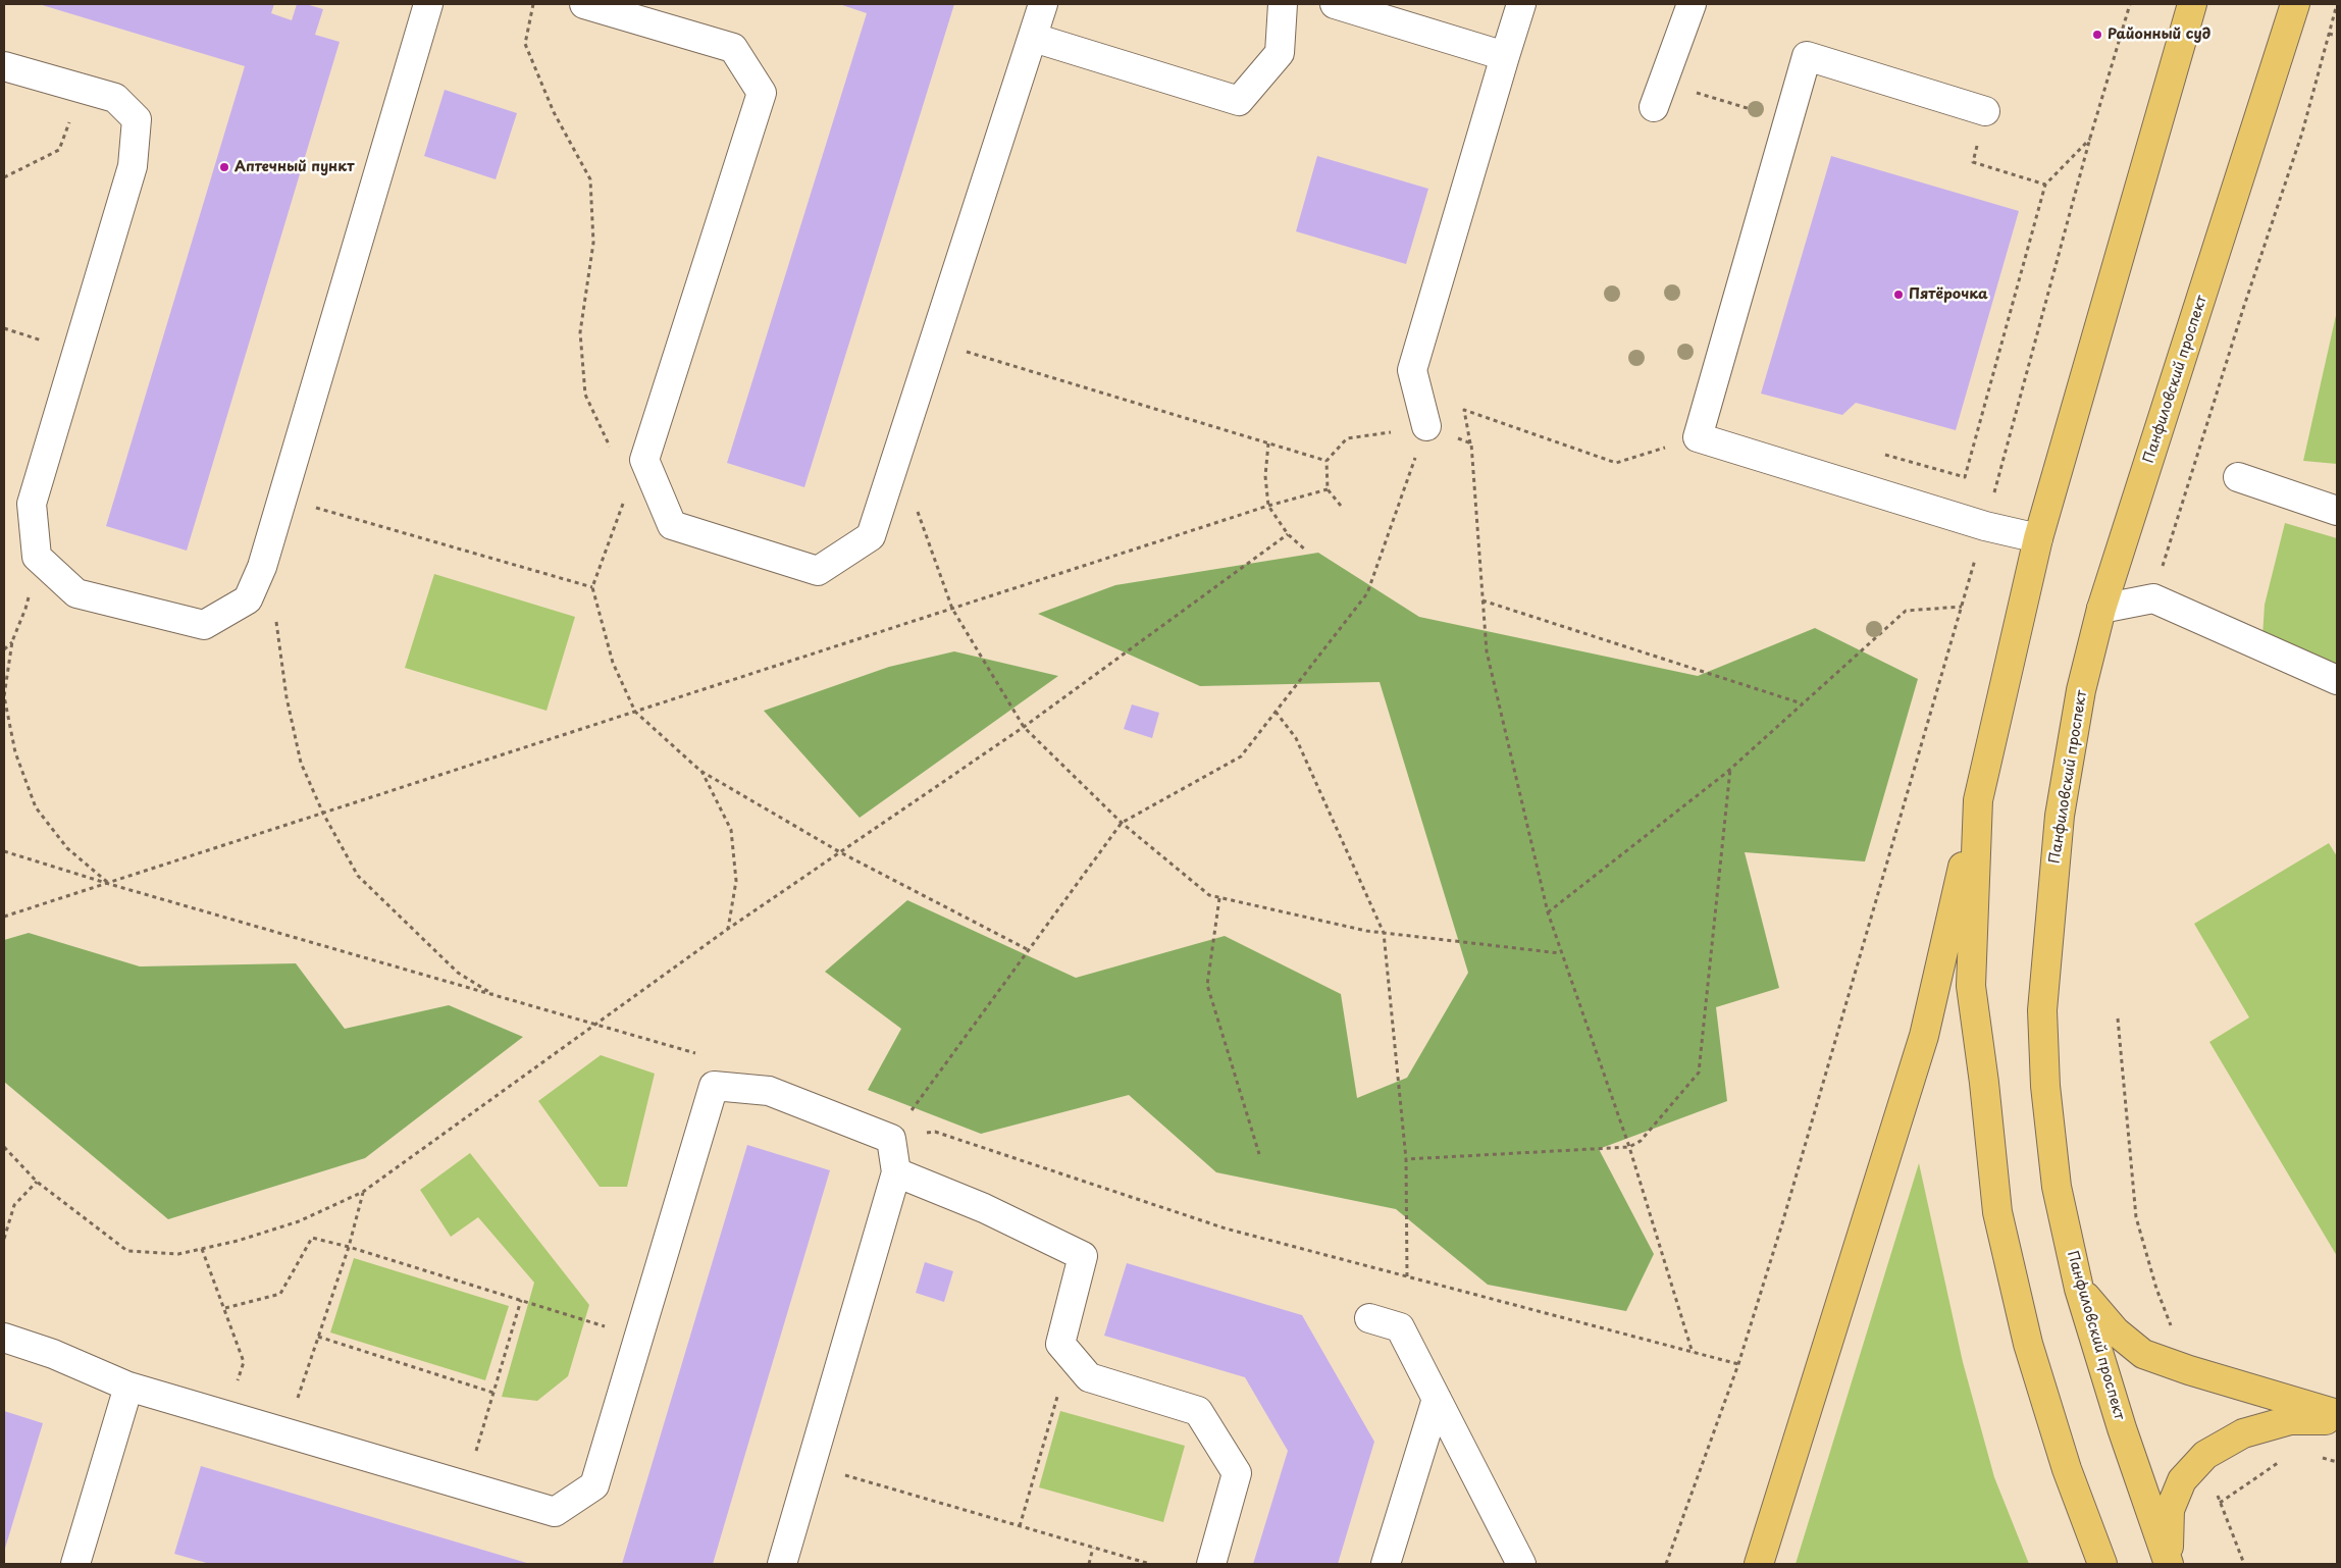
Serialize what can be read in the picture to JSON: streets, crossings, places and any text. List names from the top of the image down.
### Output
{
  "streets": {
    "main road": ["Панфиловский проспект"]
  },
  "places": ["Районный суд", "Аптечный пункт", "Пятёрочка"]
}
